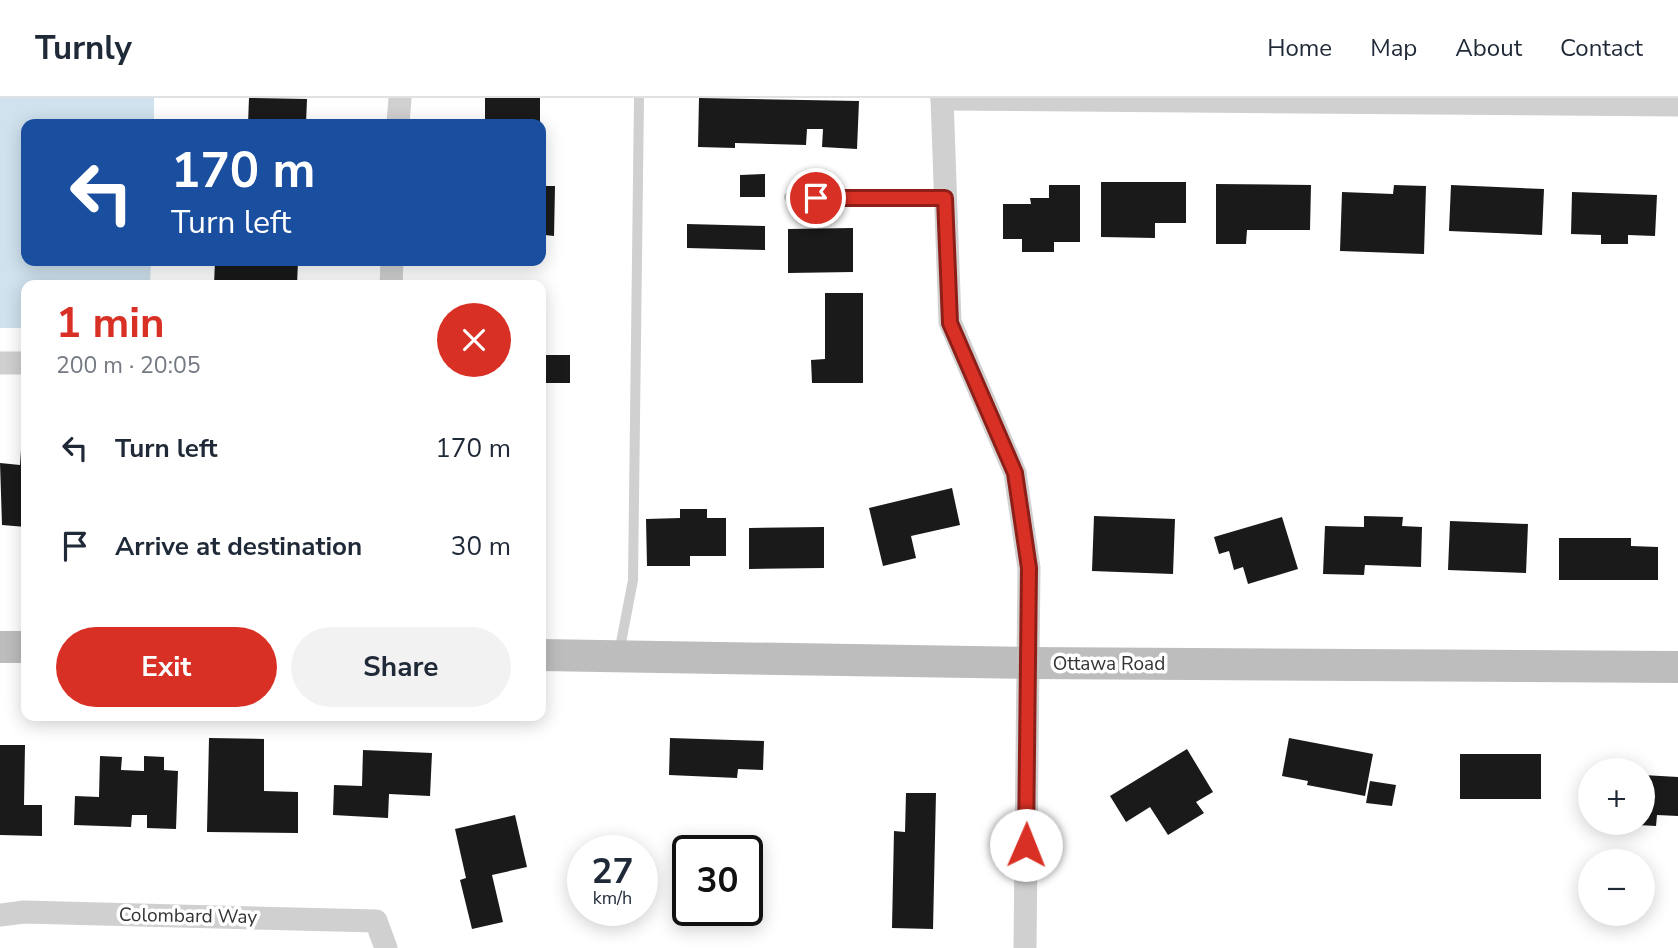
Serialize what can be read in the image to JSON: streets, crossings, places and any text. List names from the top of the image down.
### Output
{
  "streets": {
    "street": ["Ottawa Road", "Colombard Way"]
  },
  "page": {
    "header": "Turnly",
    "nav": [
      "Home",
      "Map",
      "About",
      "Contact"
    ],
    "turn": ["170 m", "Turn left"],
    "heading": ["1 min", "200 m · 20:05"],
    "list": [
      {
        "name": "Turn left",
        "value": "170 m"
      },
      {
        "name": "Arrive at destination",
        "value": "30 m"
      }
    ],
    "buttons": ["Exit", "Share"],
    "map_buttons": ["+", "−"],
    "speed": "27 km/h",
    "limit": "30"
  }
}
